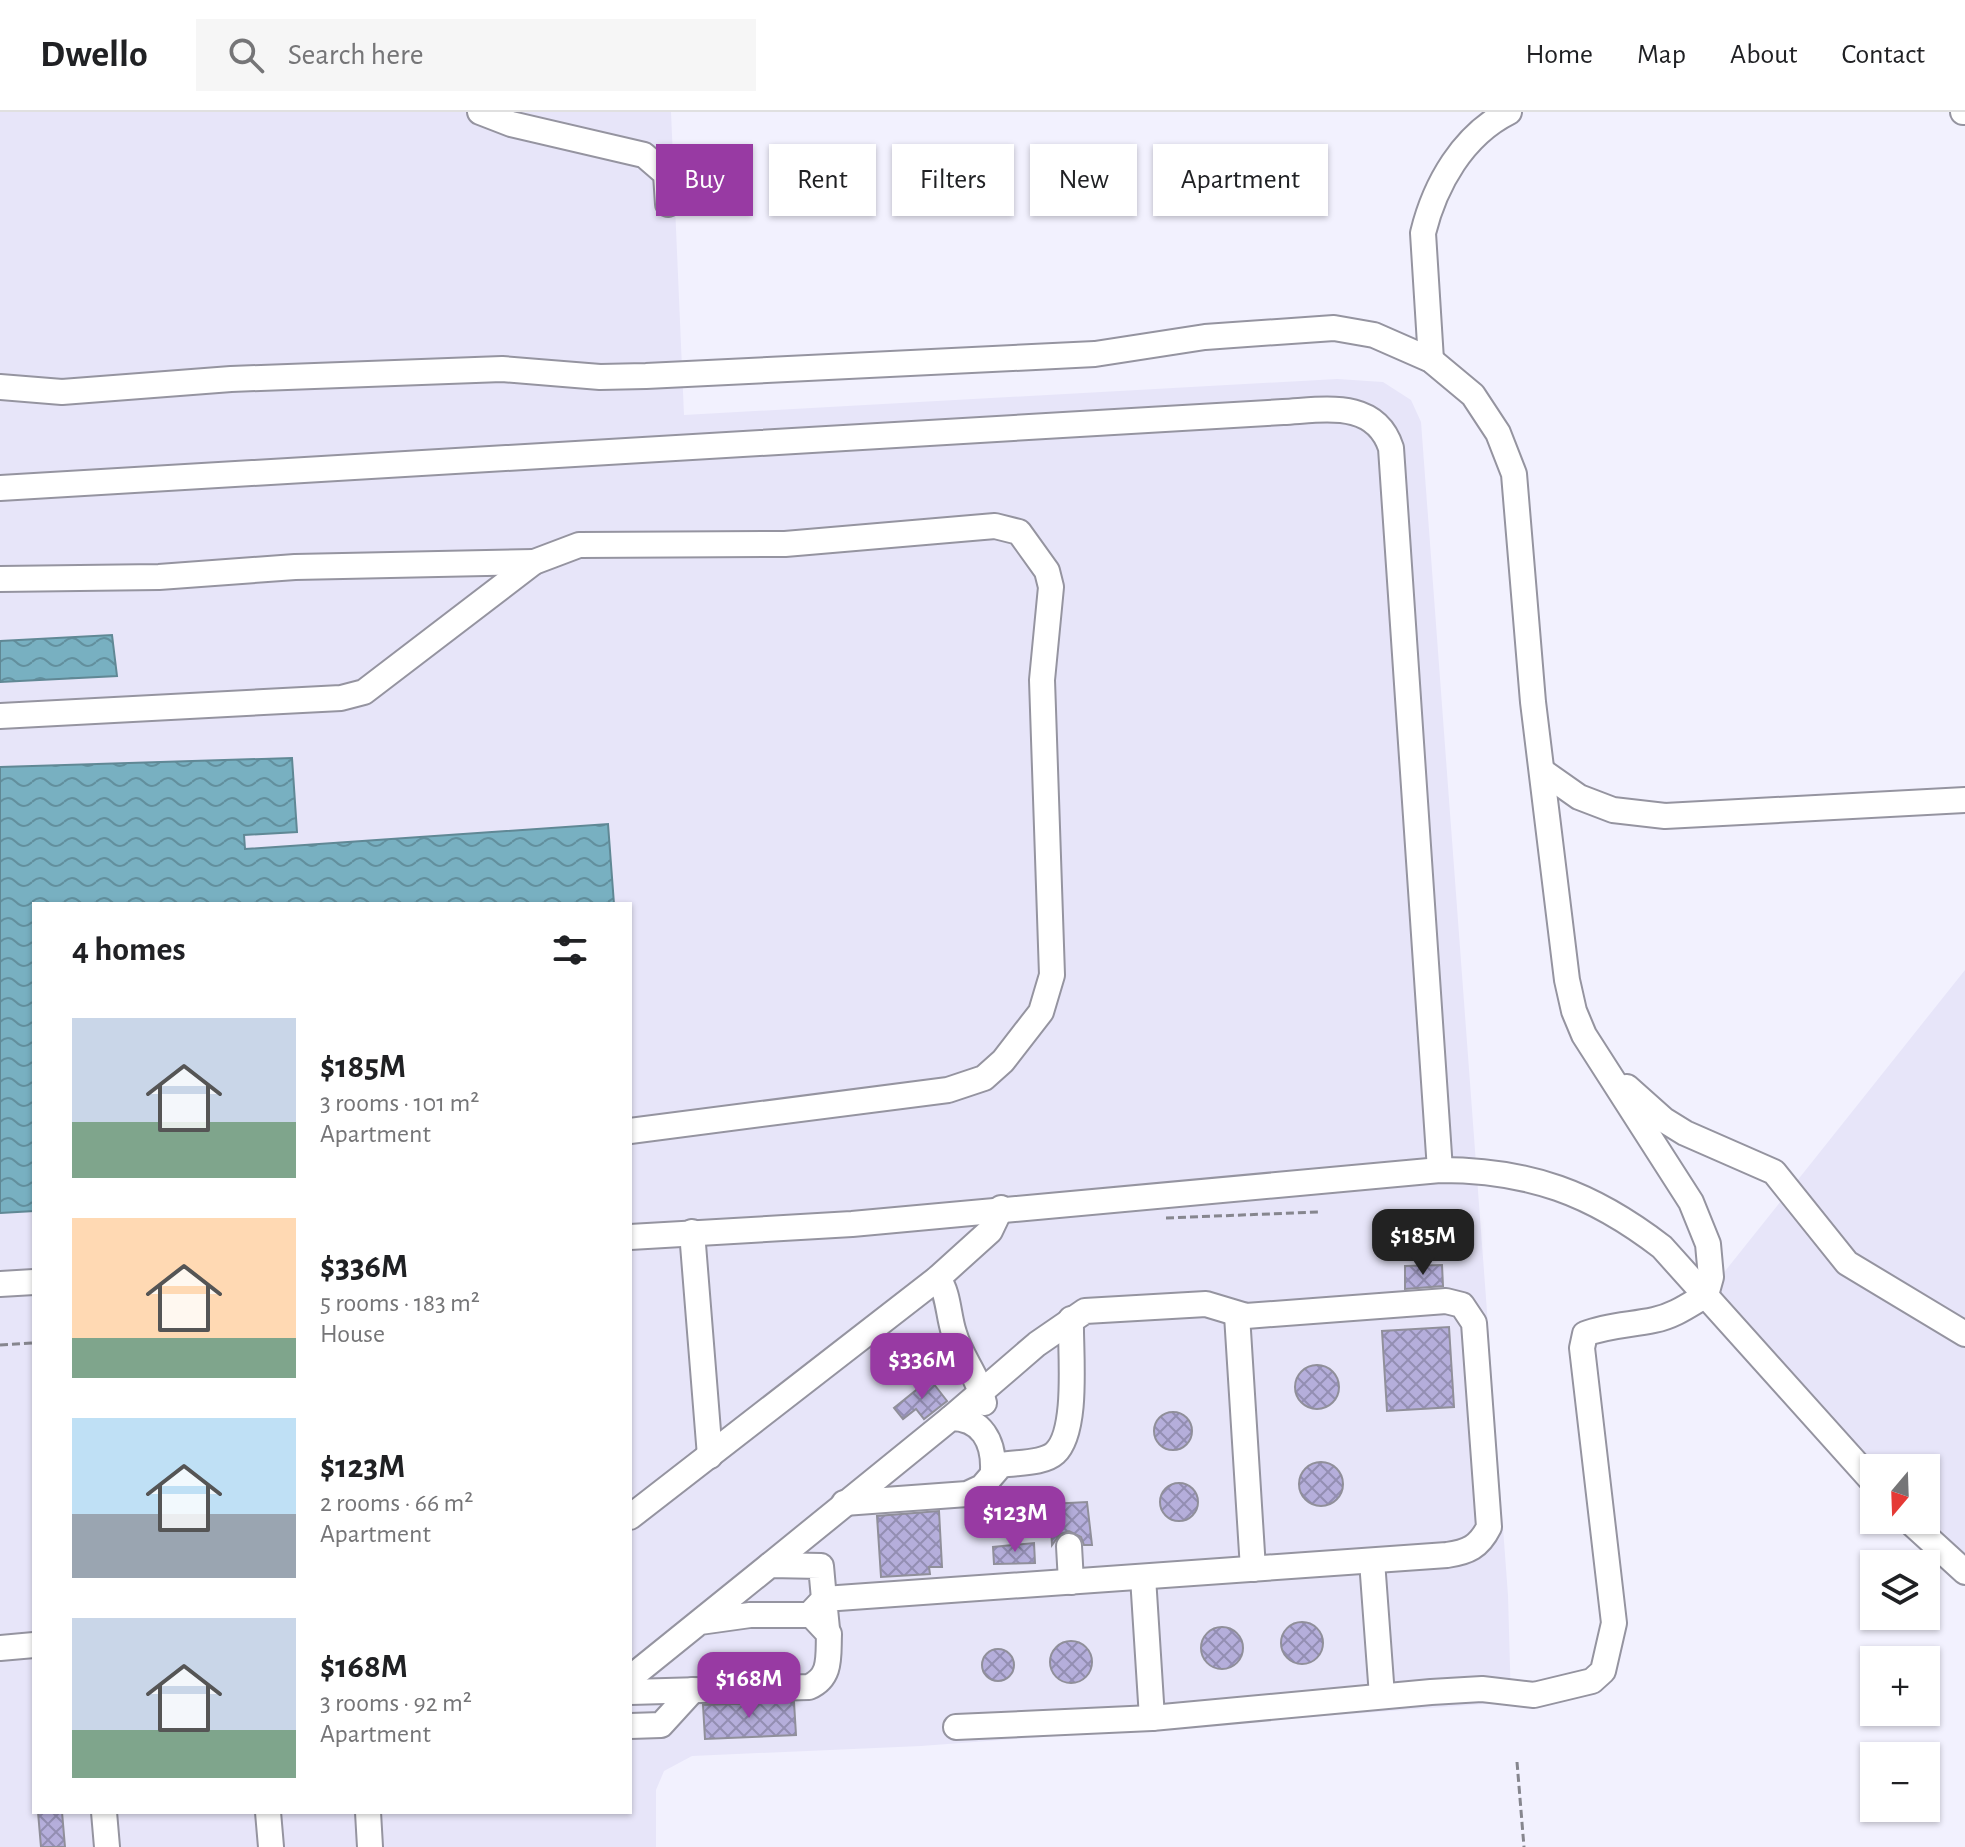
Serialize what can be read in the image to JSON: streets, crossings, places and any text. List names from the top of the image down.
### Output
{
  "north": "bottom",
  "page": {
    "header": "Dwello",
    "search": "Search here",
    "nav": [
      "Home",
      "Map",
      "About",
      "Contact"
    ],
    "chip": [
      "Buy",
      "Rent",
      "Filters",
      "New",
      "Apartment"
    ],
    "heading": "4 homes",
    "list": [
      {
        "name": "$185M",
        "note": "3 rooms · 101 m² · Apartment"
      },
      {
        "name": "$336M",
        "note": "5 rooms · 183 m² · House"
      },
      {
        "name": "$123M",
        "note": "2 rooms · 66 m² · Apartment"
      },
      {
        "name": "$168M",
        "note": "3 rooms · 92 m² · Apartment"
      }
    ],
    "price": [
      "$185M",
      "$336M",
      "$123M",
      "$168M"
    ],
    "map_buttons": ["+", "−"]
  }
}
